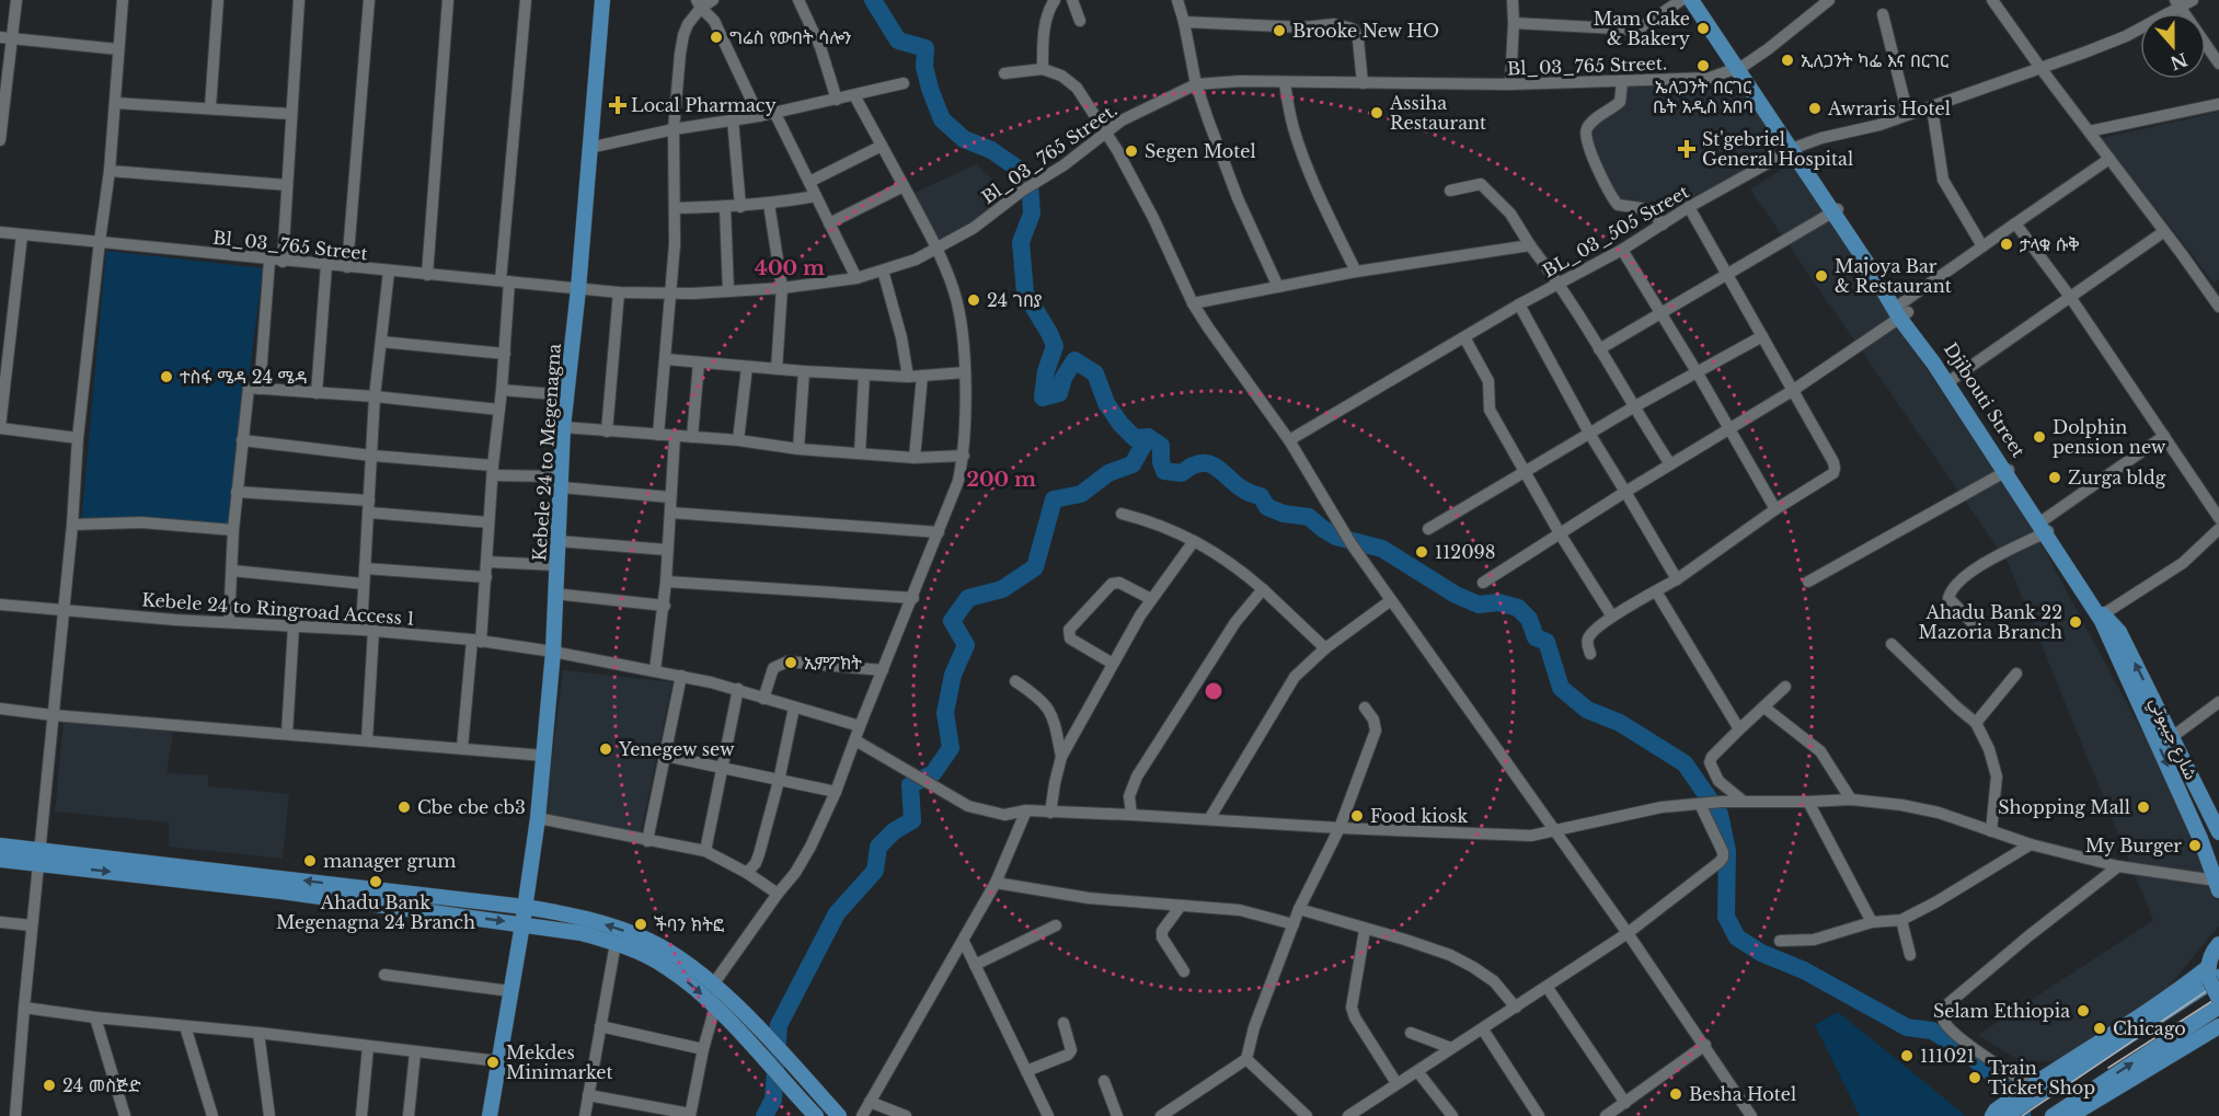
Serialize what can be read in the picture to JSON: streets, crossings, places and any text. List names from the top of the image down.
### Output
{
  "streets": {
    "main road": ["Djibouti Street", "Kebele 24 to Megenagna", "شارع جيبوتي"],
    "street": [
      "Bl_03_765 Street.",
      "BL_03_505 Street",
      "Bl_03_765 Street",
      "Kebele 24 to Ringroad Access 1"
    ]
  },
  "crossings": [
    ["Bl_03_765 Street.", "Bl_03_765 Street"],
    ["Bl_03_765 Street.", "Djibouti Street"],
    ["Bl_03_765 Street.", "Kebele 24 to Megenagna"],
    ["BL_03_505 Street", "Djibouti Street"],
    ["Bl_03_765 Street", "Kebele 24 to Megenagna"],
    ["Djibouti Street", "شارع جيبوتي"],
    ["Kebele 24 to Megenagna", "Kebele 24 to Ringroad Access 1"]
  ],
  "one_way": ["شارع جيبوتي"],
  "places": {
    "other": [
      "Mam Cake & Bakery",
      "Brooke New HO",
      "ግሬስ የውበት ሳሎን",
      "ኢለጋንት ካፌ እና በርገር",
      "ኤለጋንት በርገር ቤት አዲስ አበባ",
      "Awraris Hotel",
      "Assiha Restaurant",
      "Segen Motel",
      "ታላቁ ሱቅ",
      "Majoya Bar & Restaurant",
      "24 ገበያ",
      "ተስፋ ሜዳ 24 ሜዳ",
      "Dolphin pension new",
      "Zurga bldg",
      "112098",
      "Ahadu Bank 22 Mazoria Branch",
      "ኢምፖክት",
      "Yenegew sew",
      "Cbe cbe cb3",
      "Shopping Mall",
      "Food kiosk",
      "My Burger",
      "manager grum",
      "Ahadu Bank Megenagna 24 Branch",
      "ችባን ክትፎ",
      "Selam Ethiopia",
      "Chicago",
      "111021",
      "Mekdes Minimarket",
      "Train Ticket Shop",
      "24 መስጅድ",
      "Besha Hotel"
    ],
    "health": ["Local Pharmacy", "St'gebriel General Hospital"]
  },
  "north": "bottom",
  "rings": ["400 m", "200 m"]
}
